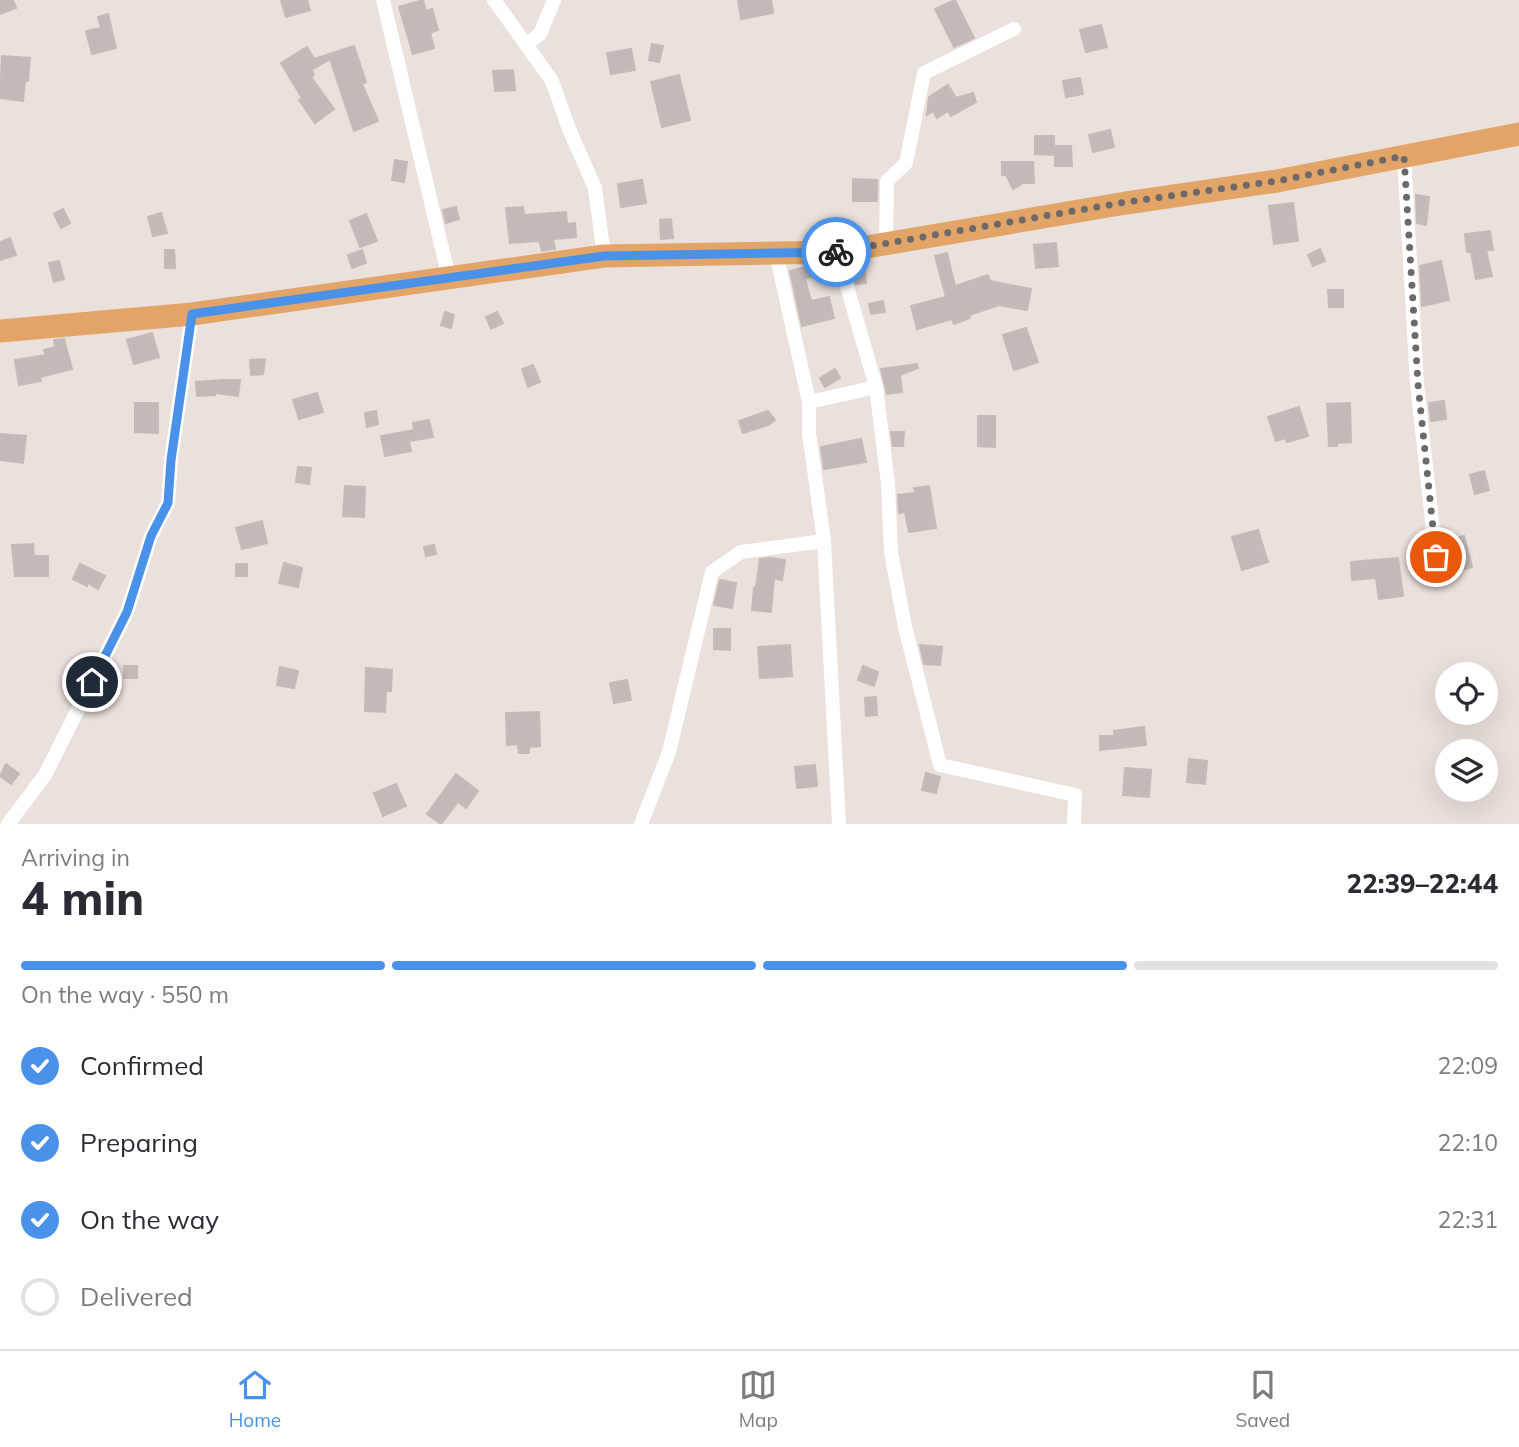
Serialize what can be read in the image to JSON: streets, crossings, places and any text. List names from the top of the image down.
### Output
{
  "page": {
    "heading": ["4 min", "Arriving in", "22:39–22:44"],
    "bar": "On the way · 550 m",
    "list": [
      ["Confirmed", "22:09"],
      ["Preparing", "22:10"],
      ["On the way", "22:31"],
      "Delivered"
    ],
    "tabs": ["Home", "Map", "Saved"]
  }
}
